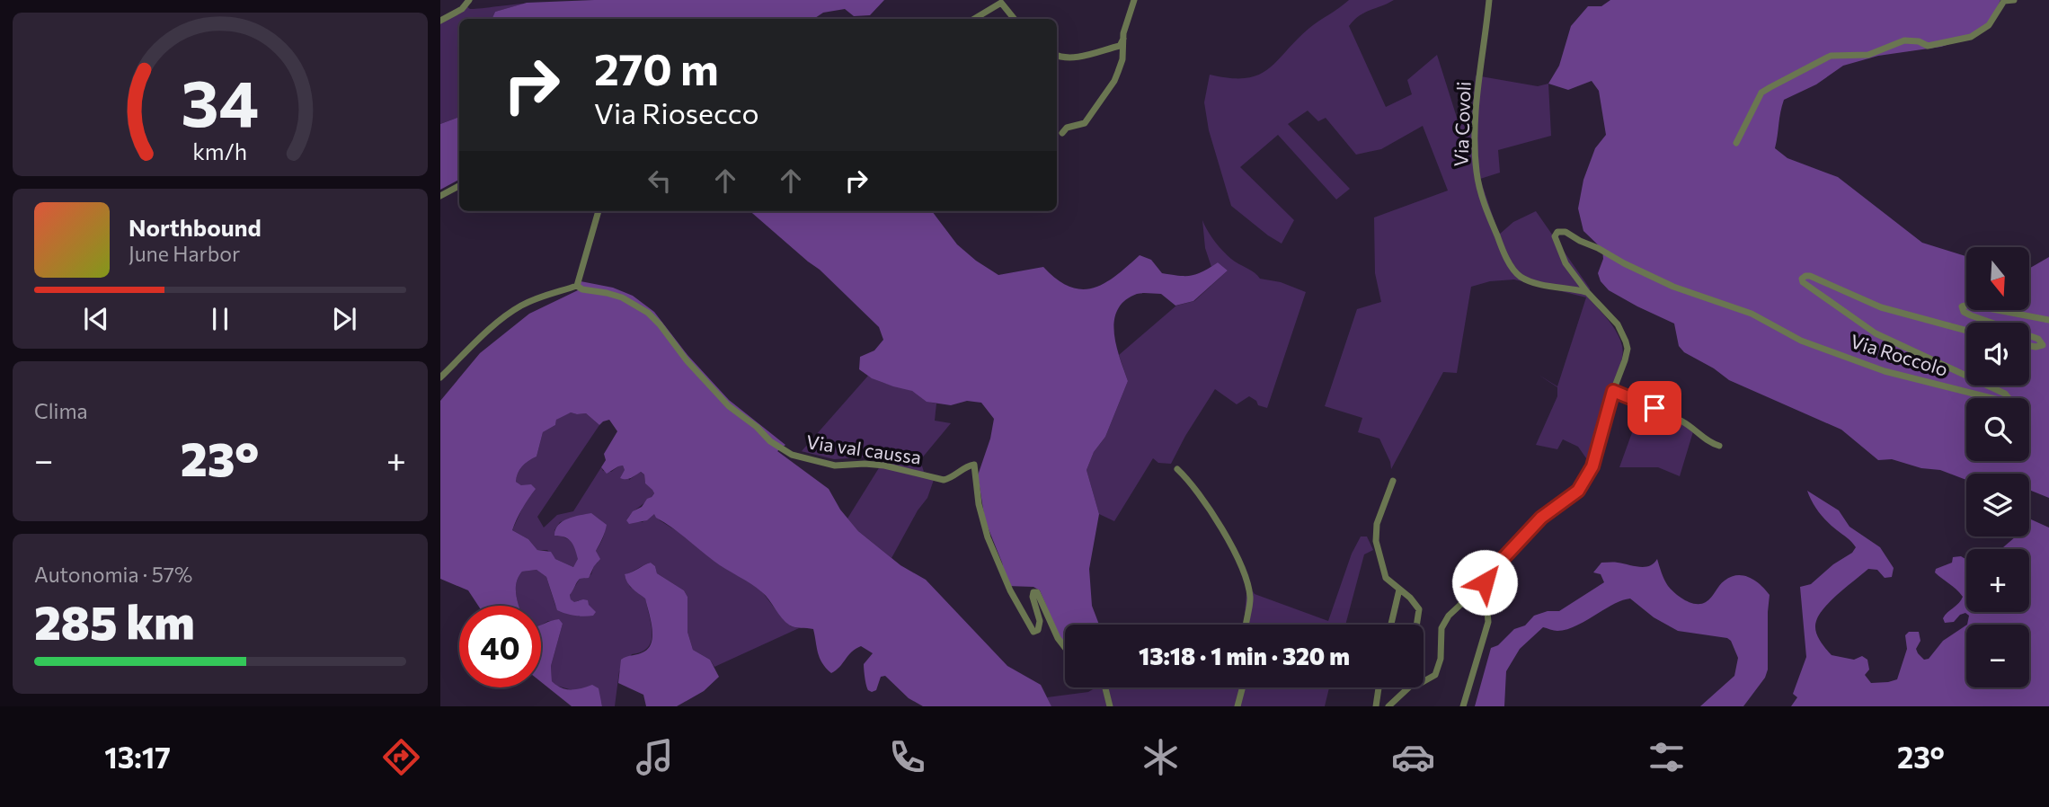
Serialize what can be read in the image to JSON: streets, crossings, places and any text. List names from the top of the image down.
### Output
{
  "streets": {
    "street": ["Via Covoli", "Via Roccolo", "Via val caussa"]
  },
  "crossings": [
    ["Via Covoli", "Via Roccolo"]
  ],
  "north": "bottom",
  "page": {
    "turn": ["270 m", "Via Riosecco"],
    "song": ["Northbound", "June Harbor"],
    "map_buttons": ["+", "−"],
    "tile": [
      "Clima",
      ["Autonomia · 57%", "285 km"]
    ],
    "heat": ["−", "23°", "+"],
    "limit": "40",
    "trip": "13:18 · 1 min · 320 m",
    "tabs": ["13:17", "23°"],
    "gauge": ["34", "km/h"]
  }
}
